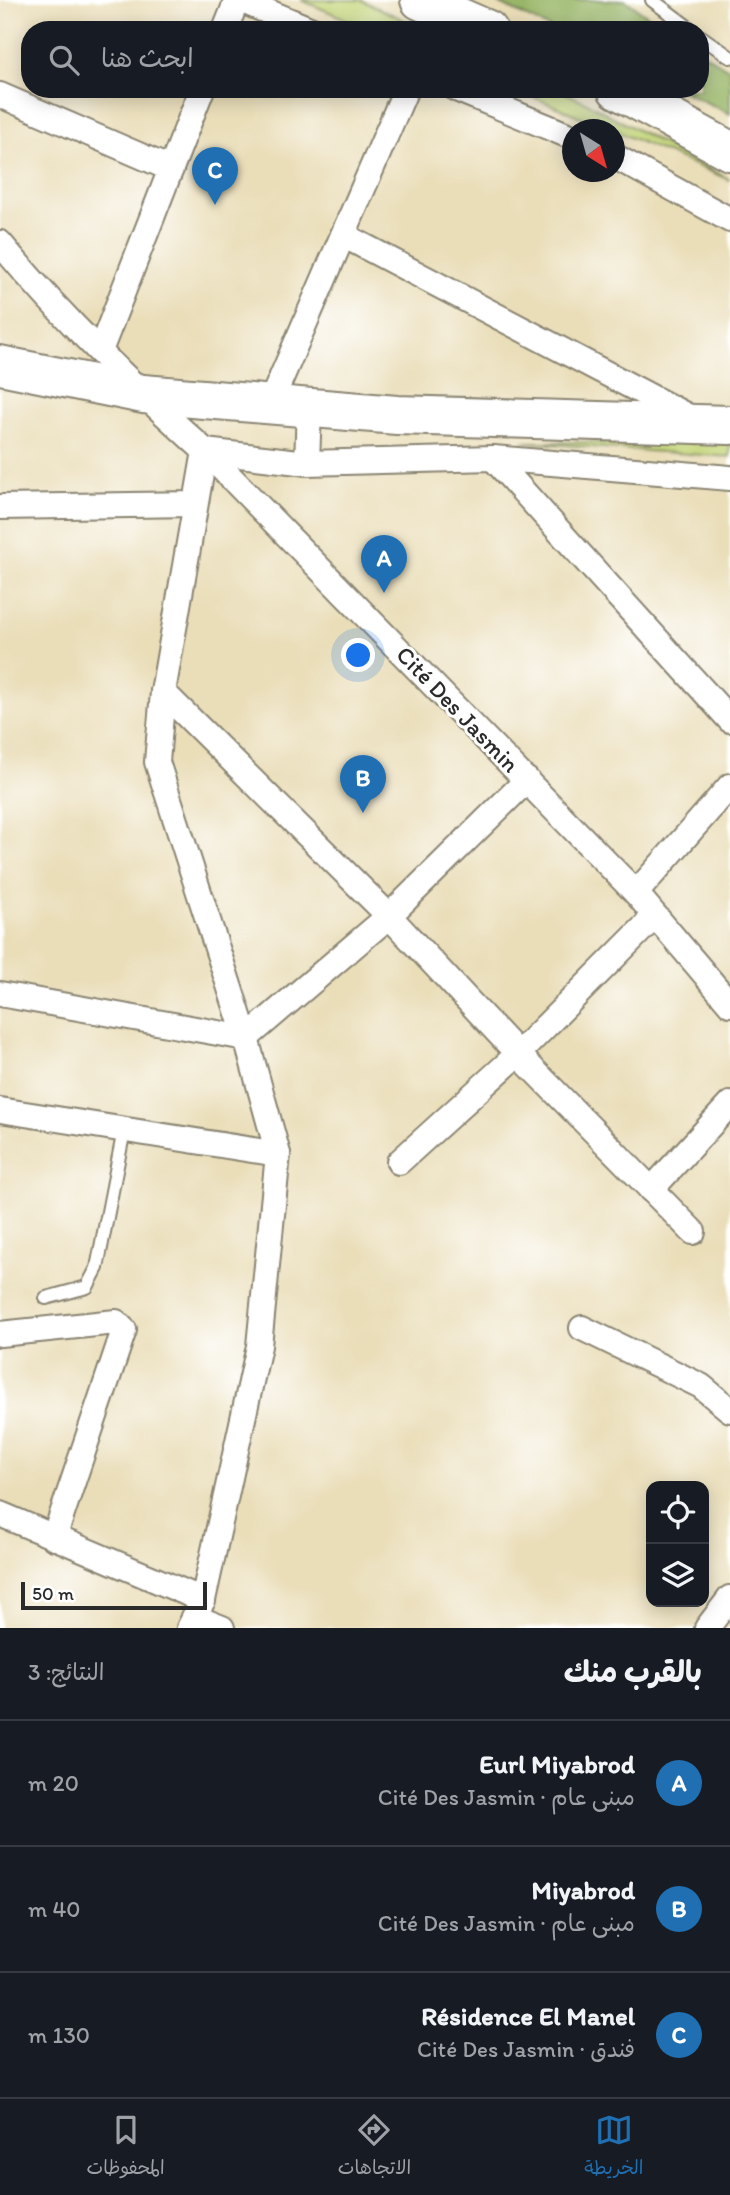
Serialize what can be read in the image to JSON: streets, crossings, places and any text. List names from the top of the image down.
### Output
{
  "streets": {
    "street": ["Cité Des Jasmin"]
  },
  "scale_bar": "50 m",
  "north": "bottom right",
  "page": {
    "search": "ابحث هنا",
    "pins": ["C", "A", "B"],
    "scale": "50 m",
    "heading": ["بالقرب منك", "النتائج: 3"],
    "list": [
      {
        "mark": "A",
        "name": "Eurl Miyabrod",
        "note": "مبنى عام · Cité Des Jasmin",
        "value": "20 m"
      },
      {
        "mark": "B",
        "name": "Miyabrod",
        "note": "مبنى عام · Cité Des Jasmin",
        "value": "40 m"
      },
      {
        "mark": "C",
        "name": "Résidence El Manel",
        "note": "فندق · Cité Des Jasmin",
        "value": "130 m"
      }
    ],
    "nav": ["الخريطة", "الاتجاهات", "المحفوظات"]
  }
}
